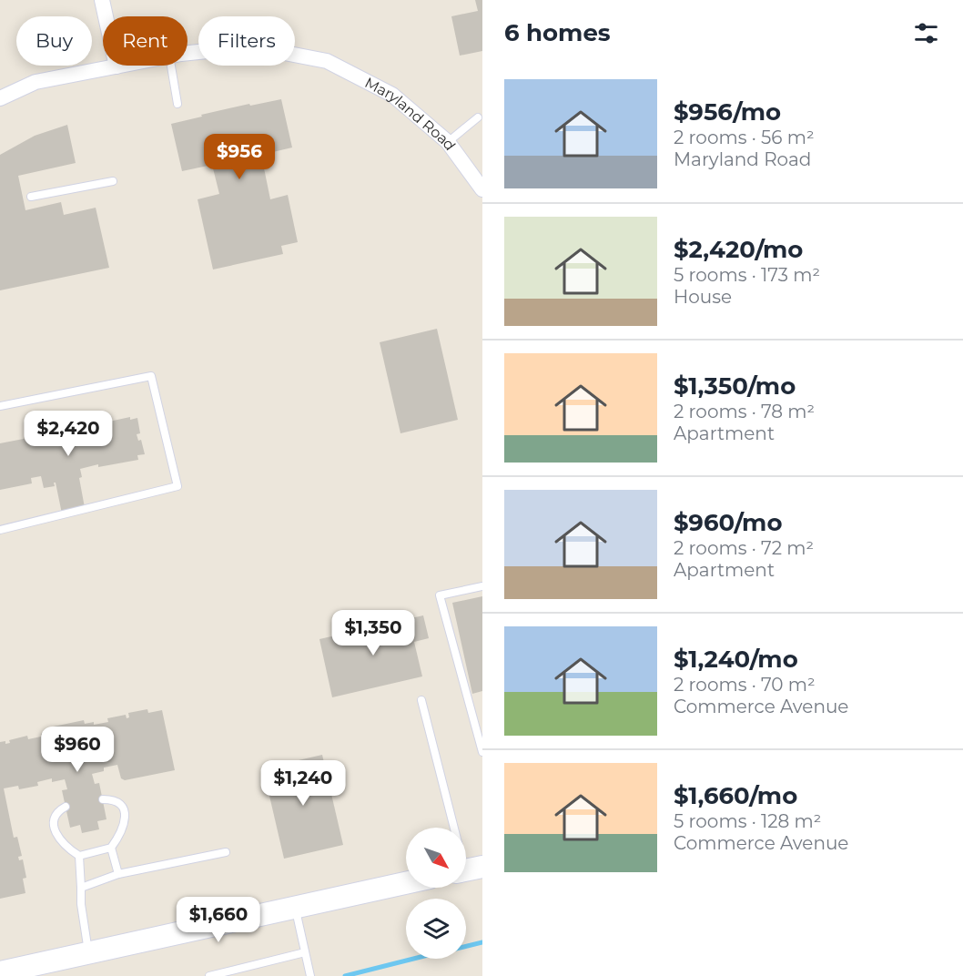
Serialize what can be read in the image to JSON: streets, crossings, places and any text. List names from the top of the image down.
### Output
{
  "streets": {
    "street": ["Maryland Road"]
  },
  "north": "bottom right",
  "page": {
    "heading": "6 homes",
    "chip": ["Buy", "Rent", "Filters"],
    "list": [
      {
        "name": "$956/mo",
        "note": "2 rooms · 56 m² · Maryland Road"
      },
      {
        "name": "$2,420/mo",
        "note": "5 rooms · 173 m² · House"
      },
      {
        "name": "$1,350/mo",
        "note": "2 rooms · 78 m² · Apartment"
      },
      {
        "name": "$960/mo",
        "note": "2 rooms · 72 m² · Apartment"
      },
      {
        "name": "$1,240/mo",
        "note": "2 rooms · 70 m² · Commerce Avenue"
      },
      {
        "name": "$1,660/mo",
        "note": "5 rooms · 128 m² · Commerce Avenue"
      }
    ],
    "price": [
      "$956",
      "$2,420",
      "$1,350",
      "$960",
      "$1,240",
      "$1,660"
    ]
  }
}
